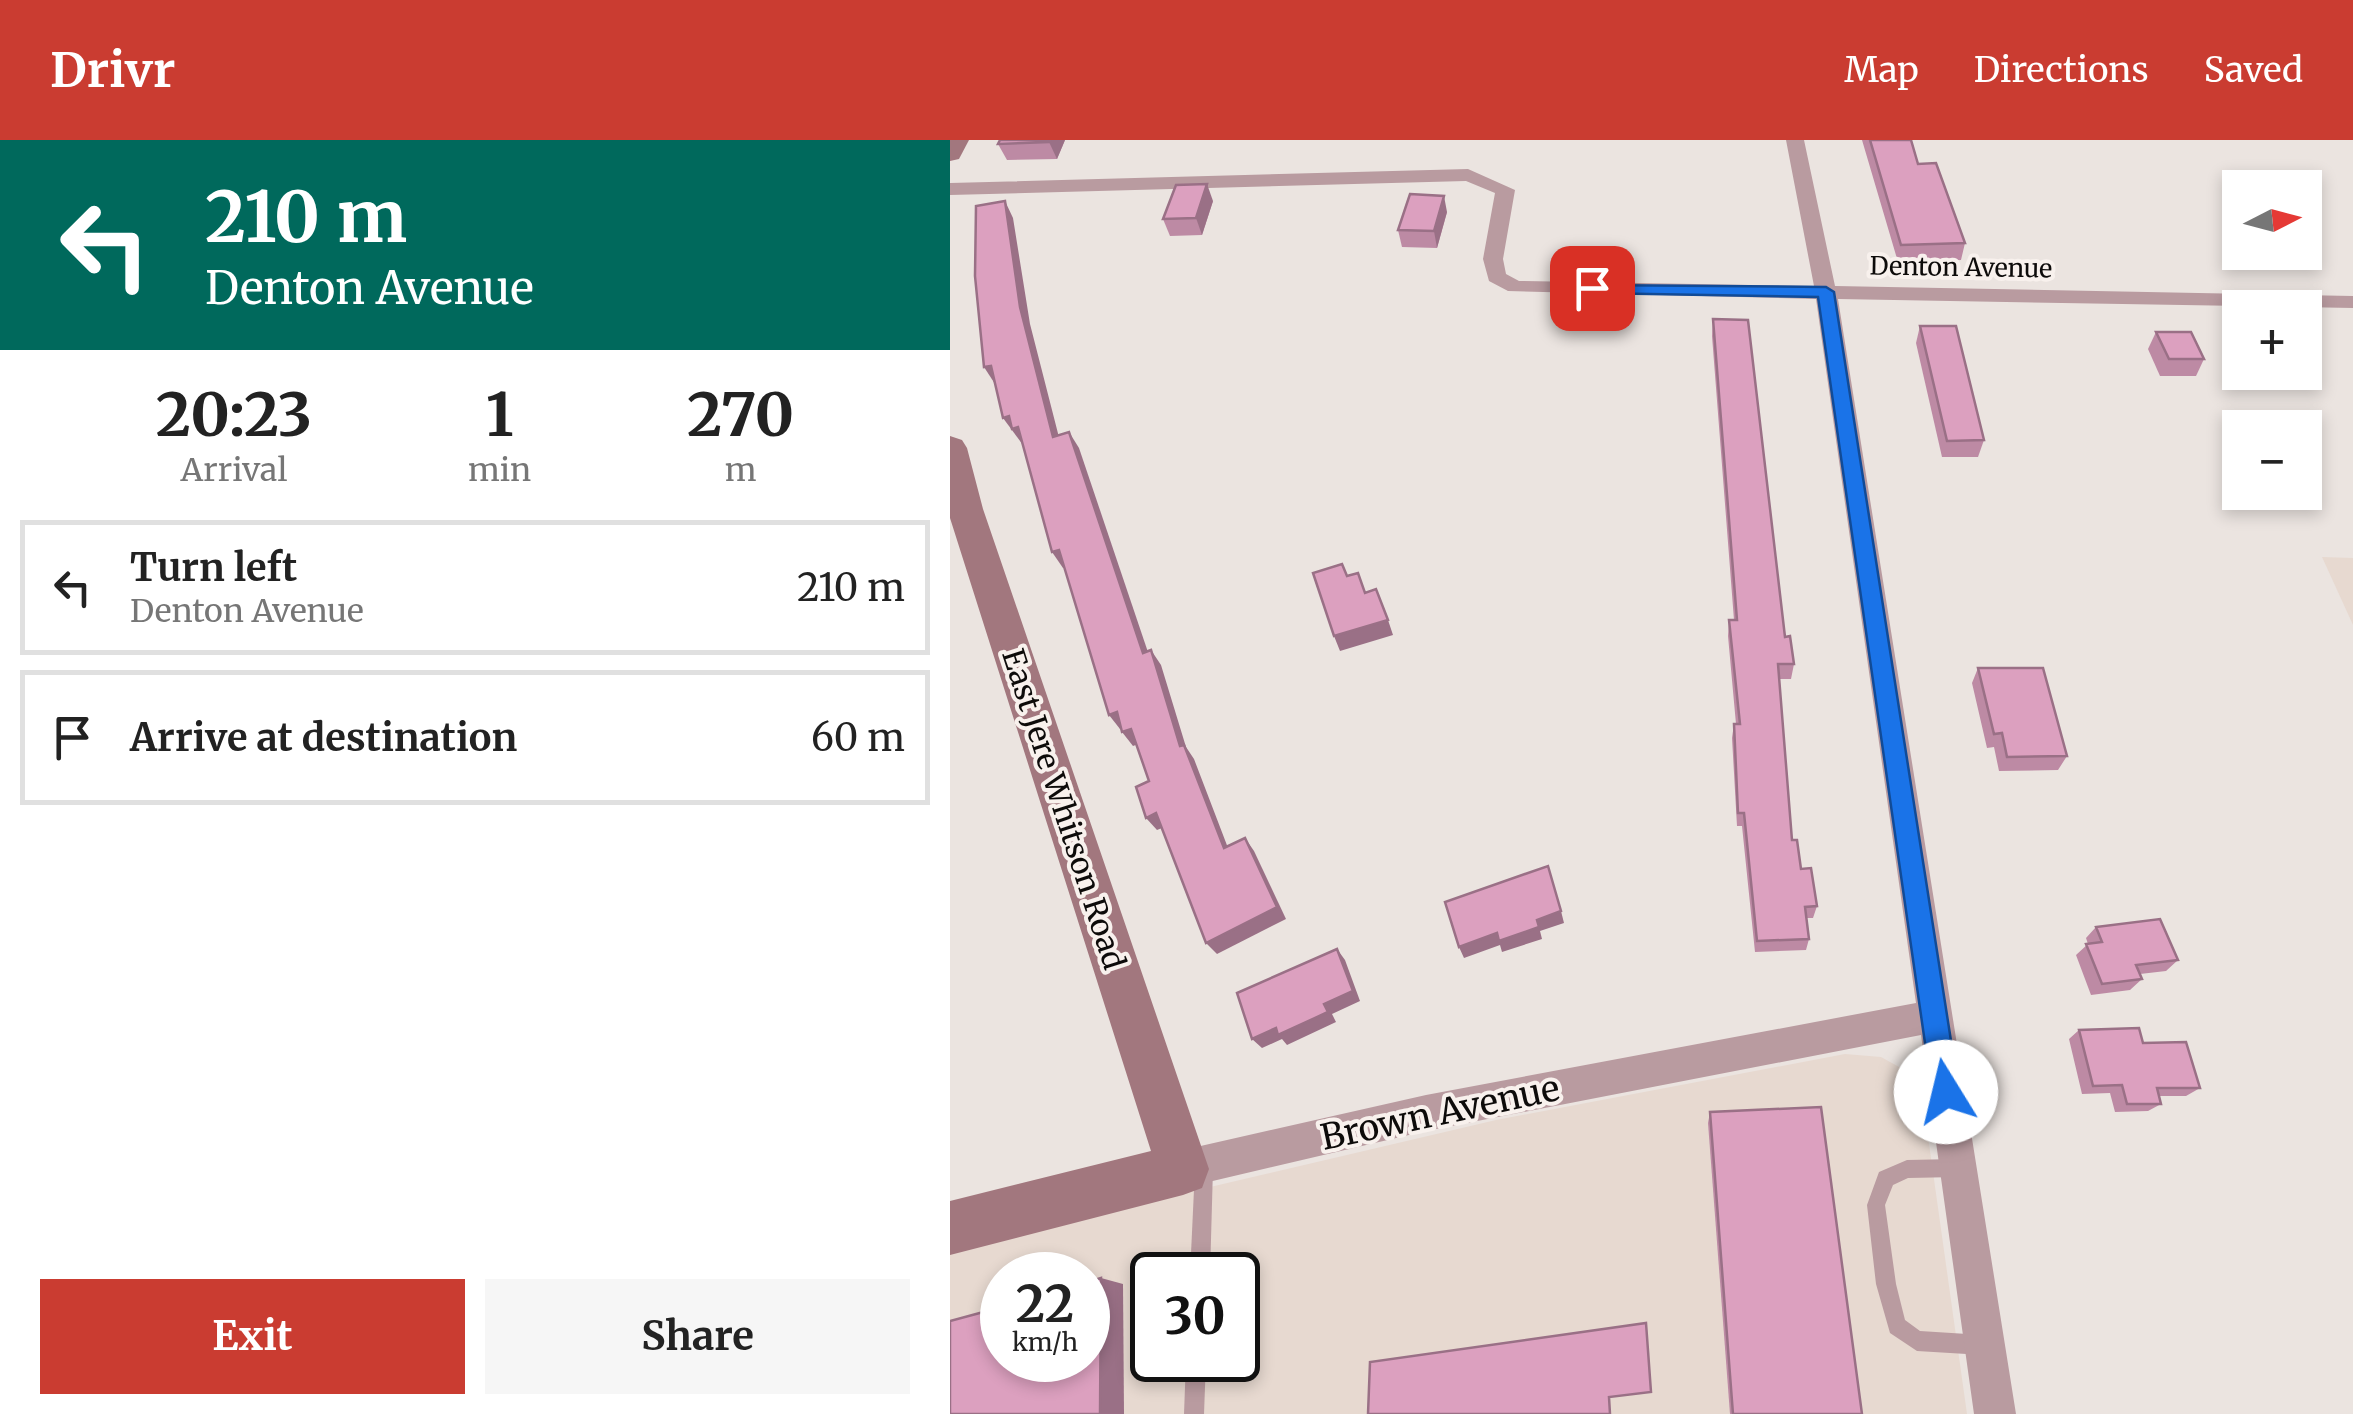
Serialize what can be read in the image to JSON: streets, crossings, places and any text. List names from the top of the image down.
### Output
{
  "streets": {
    "street": ["Denton Avenue", "East Jere Whitson Road", "Brown Avenue"]
  },
  "crossings": [
    ["East Jere Whitson Road", "Brown Avenue"]
  ],
  "north": "right",
  "page": {
    "header": "Drivr",
    "nav": ["Map", "Directions", "Saved"],
    "turn": ["210 m", "Denton Avenue"],
    "map_buttons": ["+", "−"],
    "eta": [
      "20:23",
      "Arrival",
      "1",
      "min",
      "270",
      "m"
    ],
    "list": [
      {
        "name": "Turn left",
        "note": "Denton Avenue",
        "value": "210 m"
      },
      {
        "name": "Arrive at destination",
        "value": "60 m"
      }
    ],
    "speed": "22 km/h",
    "limit": "30",
    "buttons": ["Exit", "Share"]
  }
}
